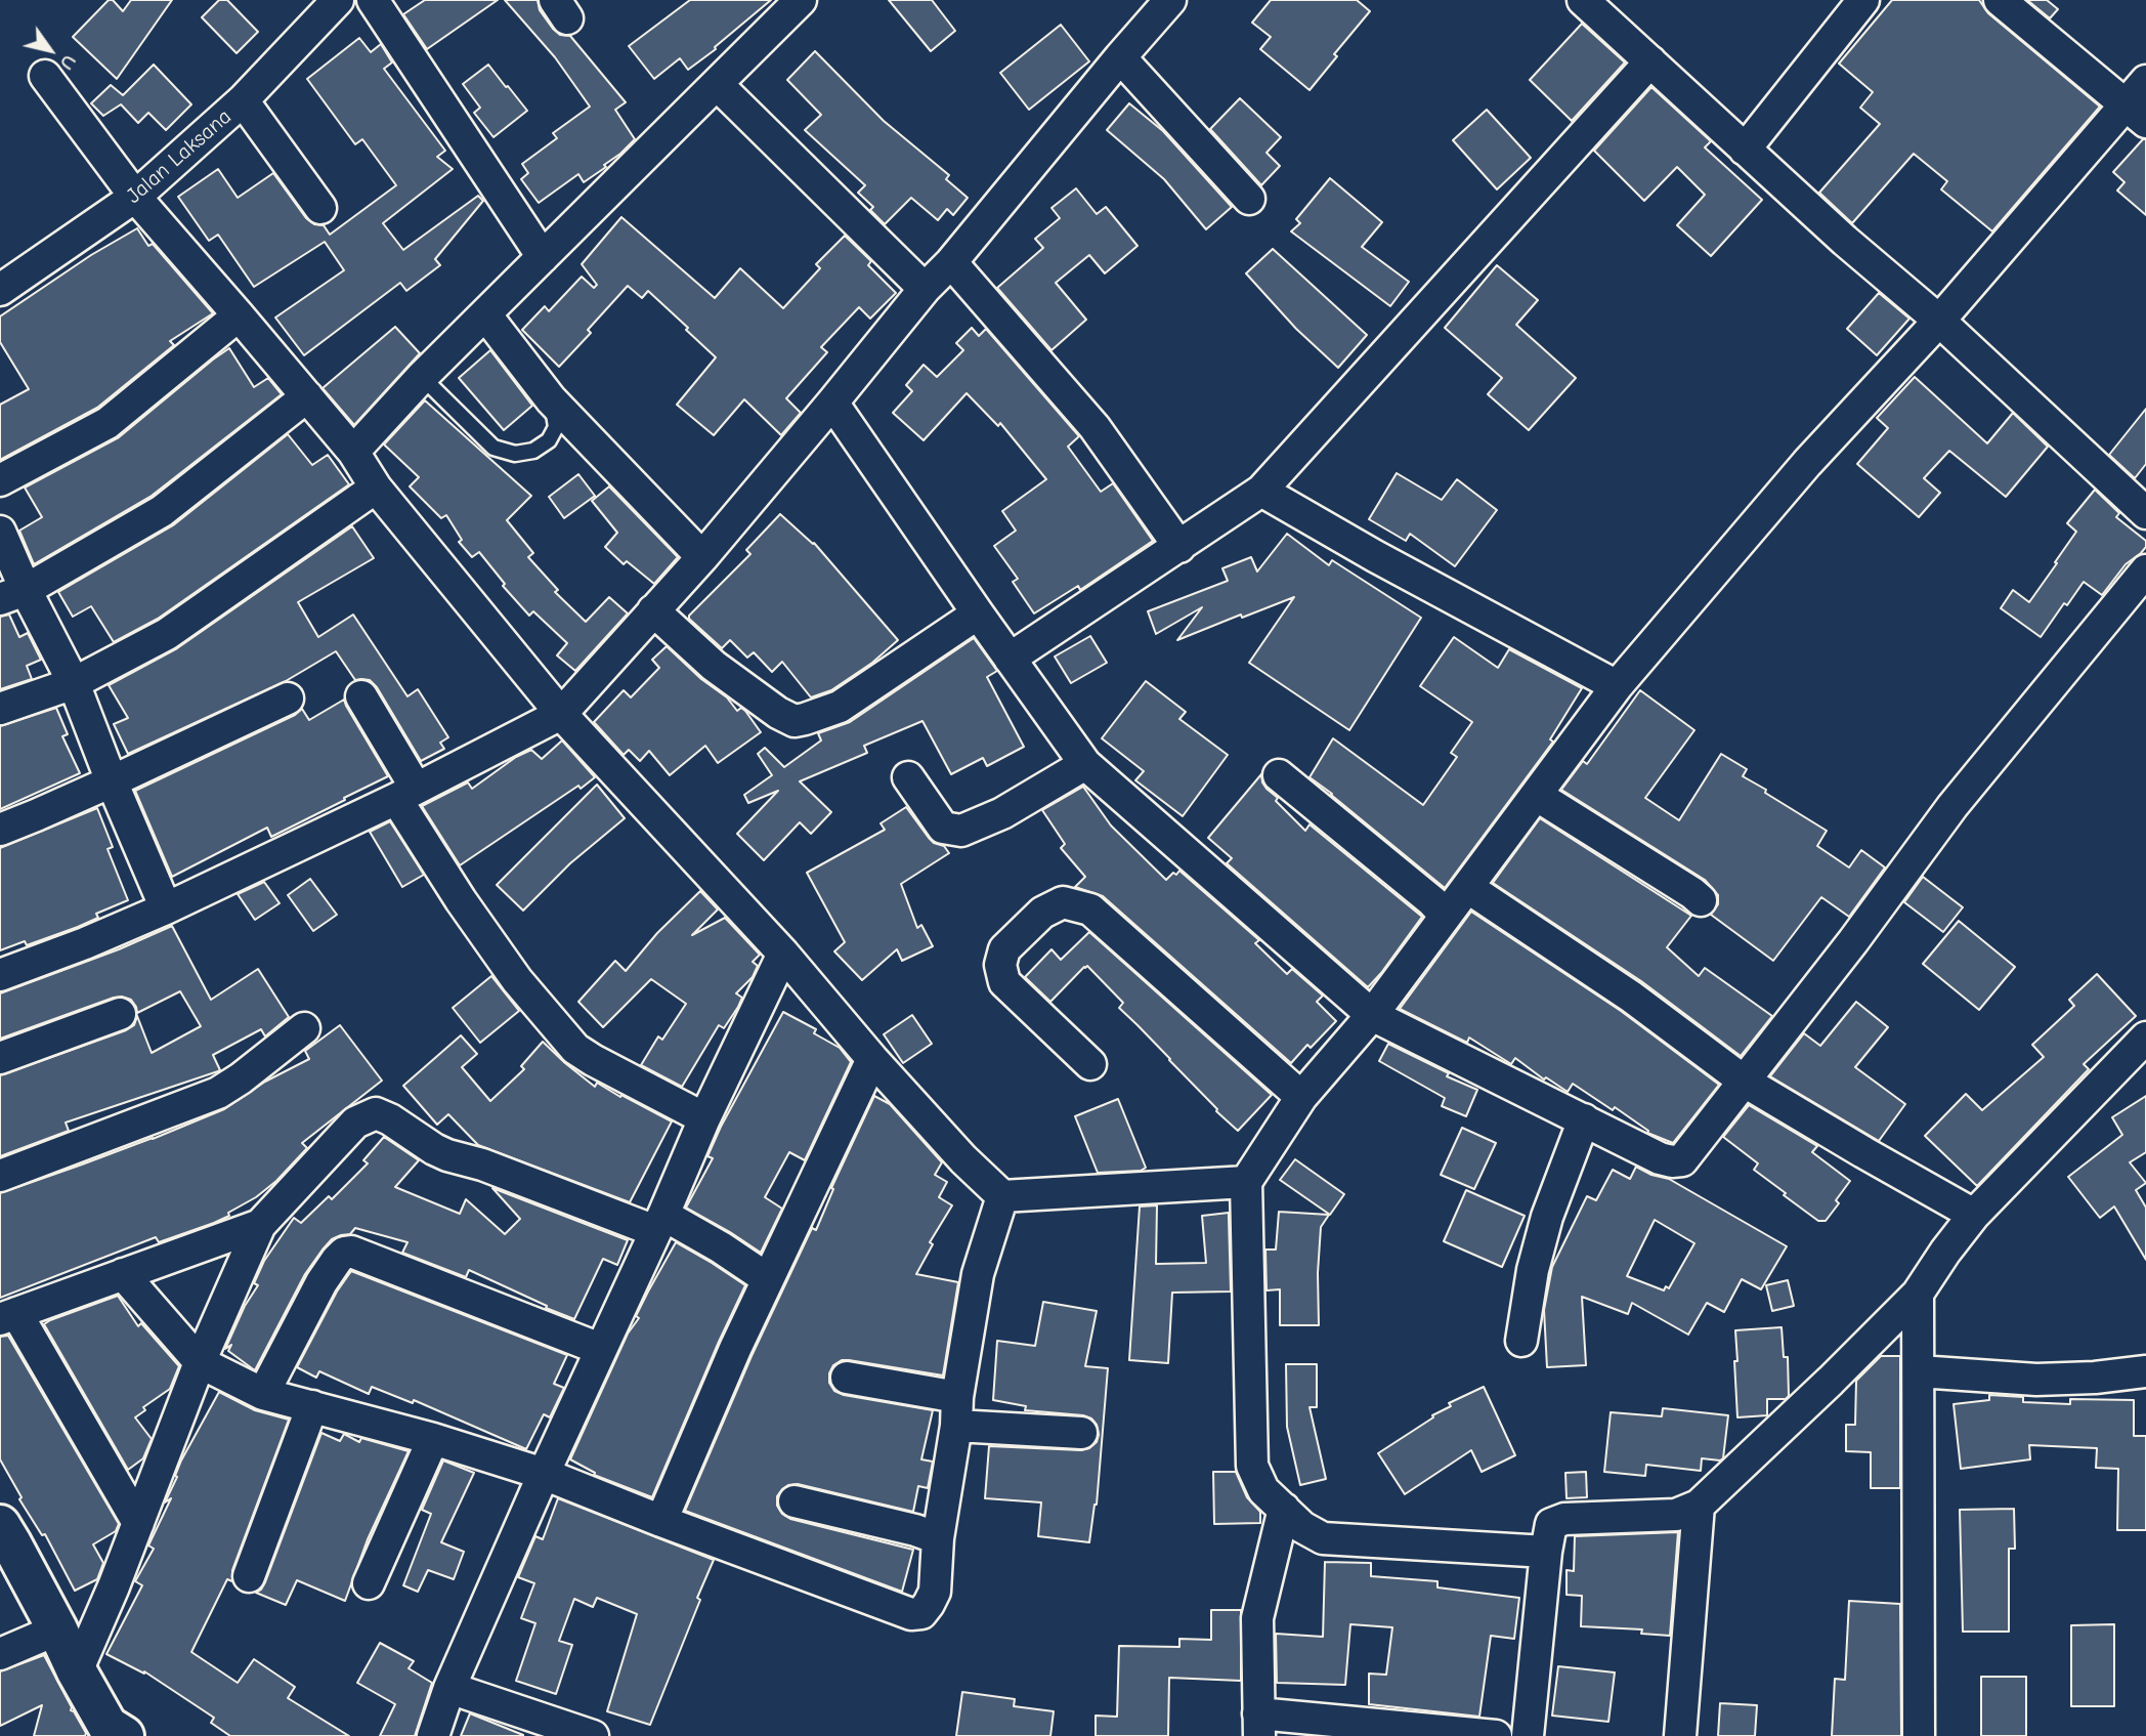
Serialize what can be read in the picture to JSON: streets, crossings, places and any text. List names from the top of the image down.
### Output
{
  "streets": {
    "street": ["Jalan Laksana"]
  },
  "north": "bottom right"
}
